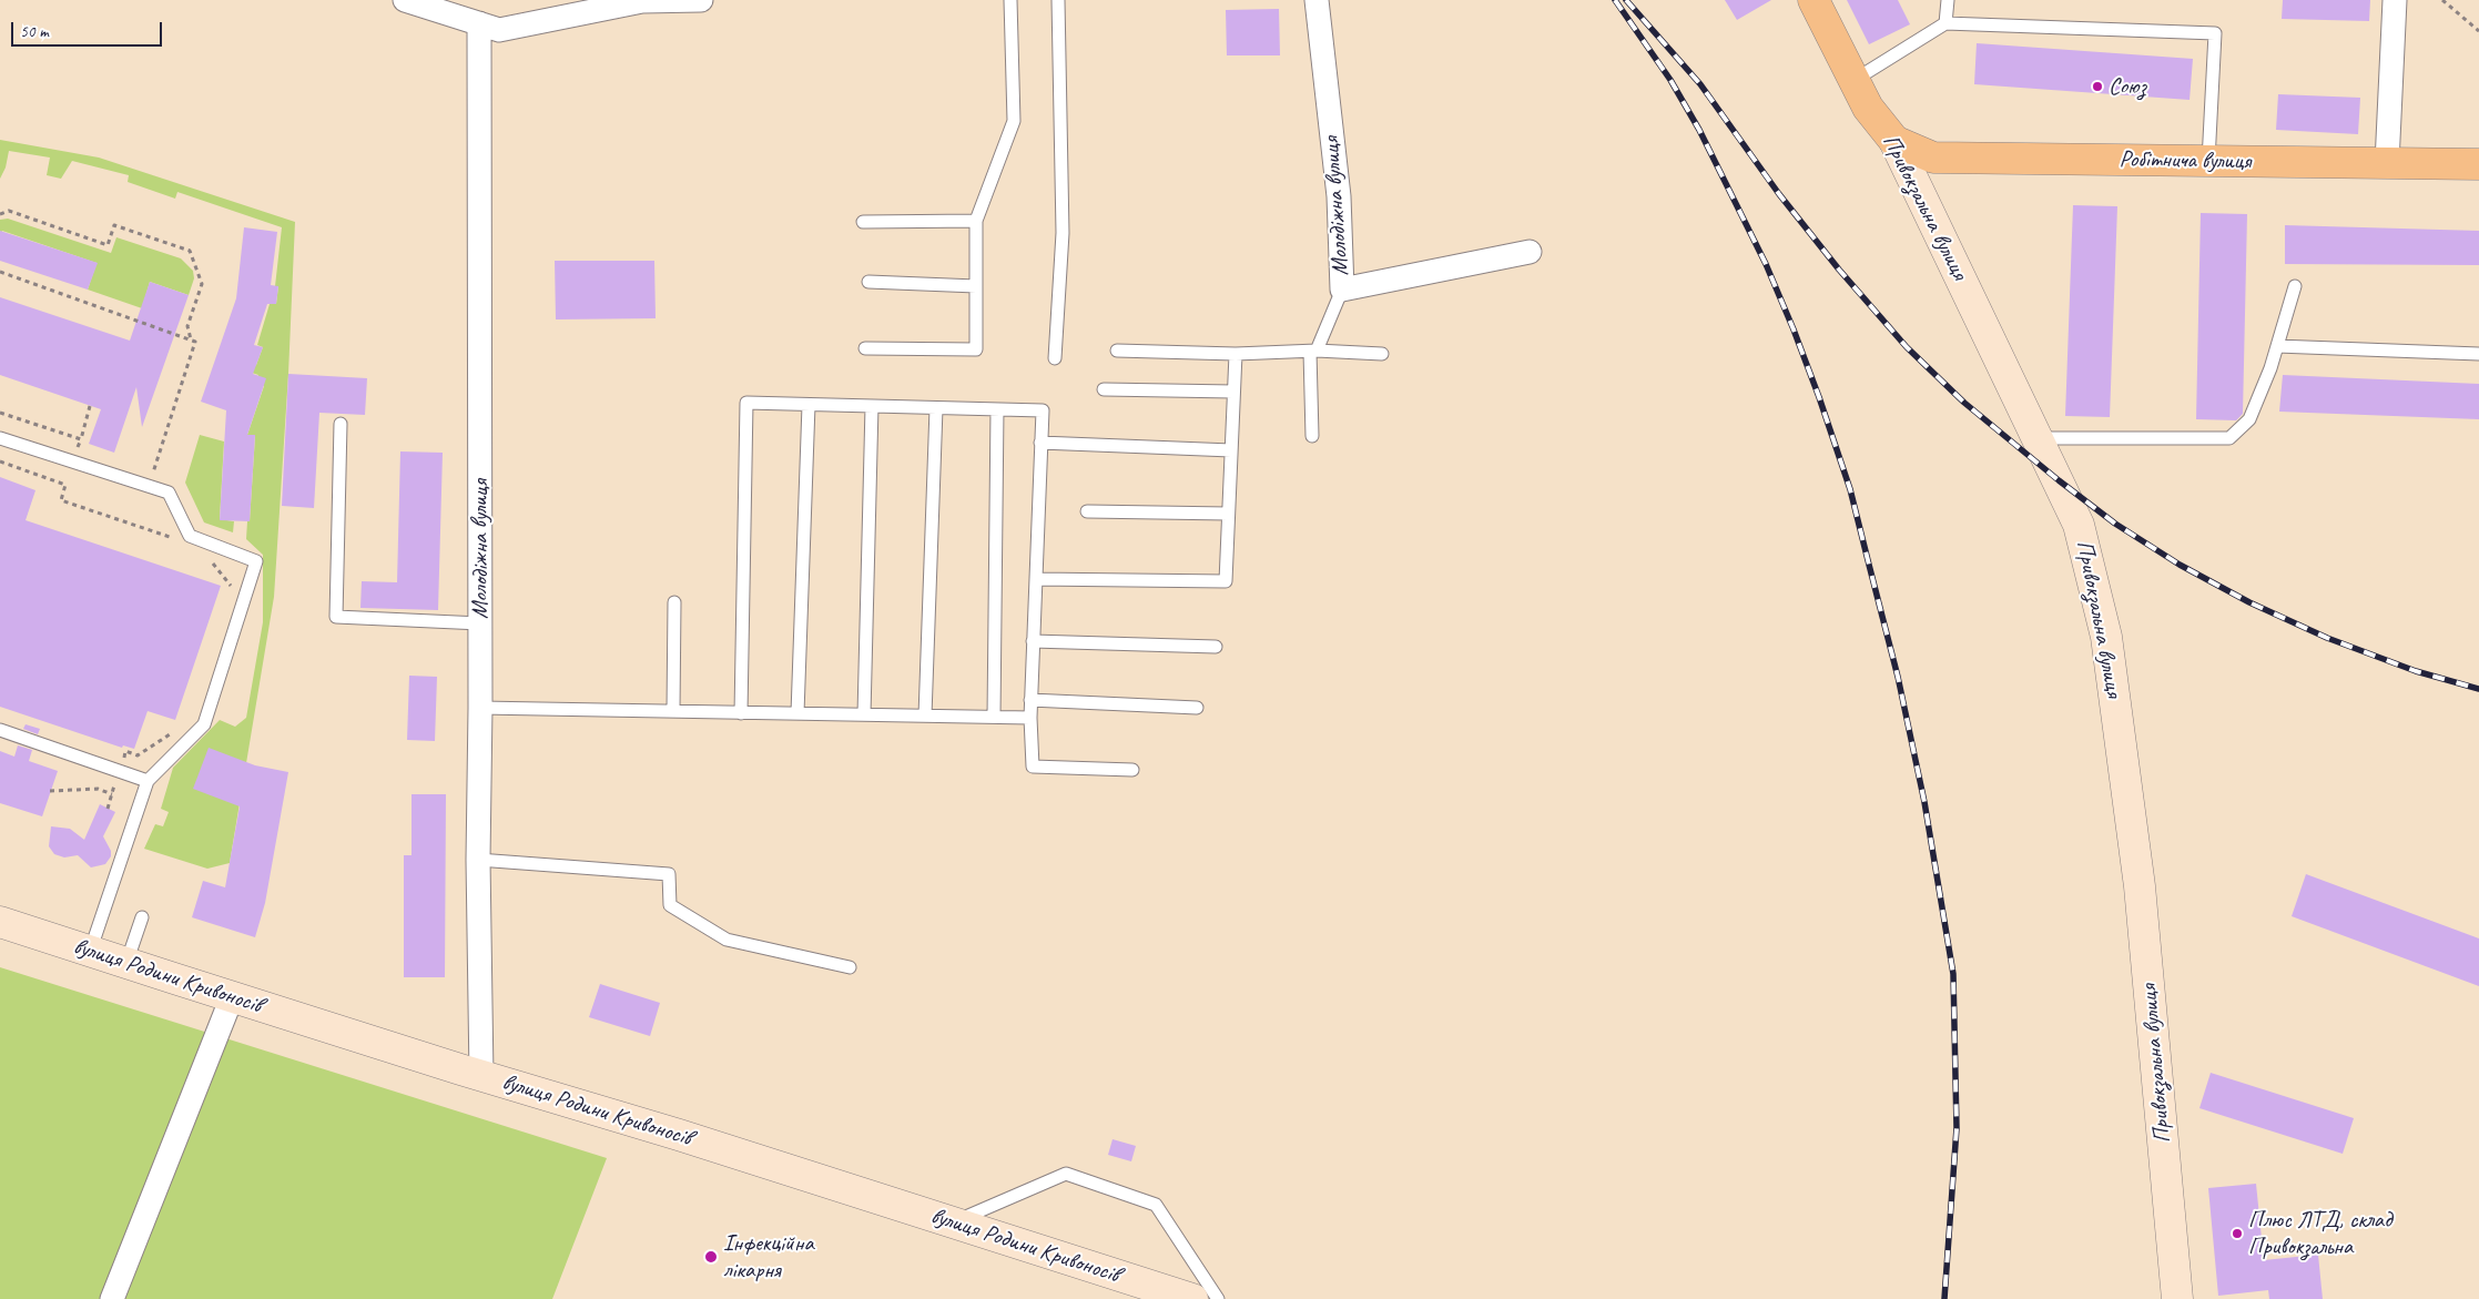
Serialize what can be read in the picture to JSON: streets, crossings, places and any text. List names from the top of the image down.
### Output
{
  "streets": {
    "main road": ["Робітнича вулиця", "Привокзальна вулиця", "вулиця Родини Кривоносів"],
    "street": ["Молодіжна вулиця"]
  },
  "crossings": [
    ["Робітнича вулиця", "Привокзальна вулиця"],
    ["Молодіжна вулиця", "вулиця Родини Кривоносів"]
  ],
  "places": ["Союз", "Плюс ЛТД, склад Привокзальна", "Інфекційна лікарня"],
  "scale_bar": "50 m"
}
